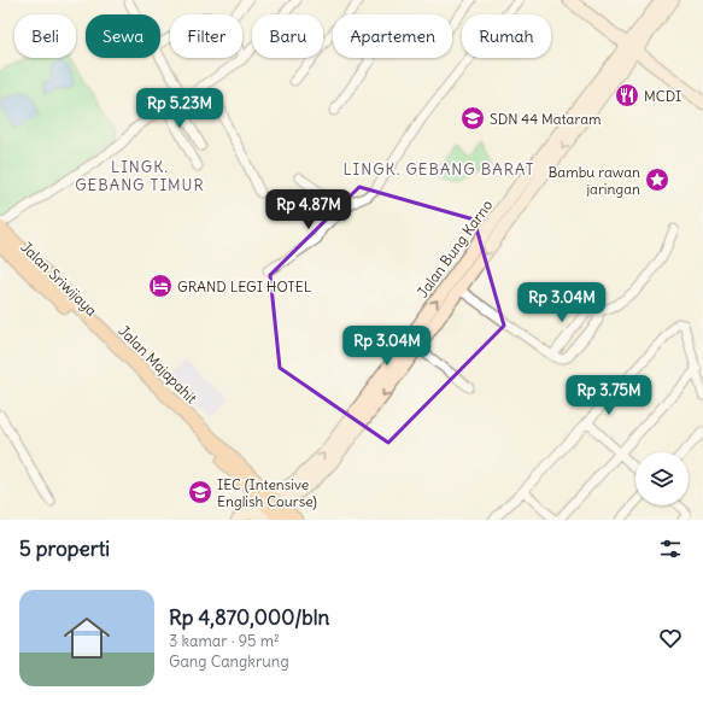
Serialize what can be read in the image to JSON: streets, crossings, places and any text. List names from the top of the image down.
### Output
{
  "streets": {
    "main road": ["Jalan Bung Karno", "Jalan Sriwijaya"]
  },
  "crossings": [
    ["Jalan Bung Karno", "Jalan Sriwijaya"]
  ],
  "districts": ["LINGK. GEBANG TIMUR", "LINGK. GEBANG BARAT"],
  "places": {
    "restaurant": ["MCDI"],
    "school or university": ["SDN 44 Mataram", "IEC (Intensive English Course)"],
    "place": ["Bambu rawan jaringan"],
    "hotel": ["GRAND LEGI HOTEL"]
  },
  "page": {
    "chip": [
      "Beli",
      "Sewa",
      "Filter",
      "Baru",
      "Apartemen",
      "Rumah"
    ],
    "price": [
      "Rp 5.23M",
      "Rp 4.87M",
      "Rp 3.04M",
      "Rp 3.04M",
      "Rp 3.75M"
    ],
    "heading": "5 properti",
    "list": [
      {
        "name": "Rp 4,870,000/bln",
        "note": "3 kamar · 95 m² · Gang Cangkrung"
      }
    ]
  }
}
